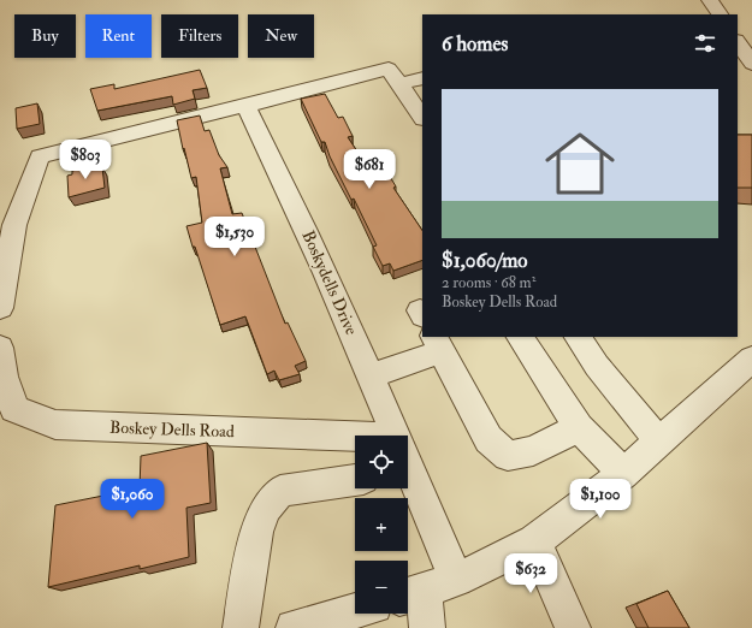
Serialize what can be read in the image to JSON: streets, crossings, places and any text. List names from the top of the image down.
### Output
{
  "streets": {
    "street": ["Boskydells Drive", "Boskey Dells Road"]
  },
  "page": {
    "chip": [
      "Buy",
      "Rent",
      "Filters",
      "New"
    ],
    "heading": "6 homes",
    "list": [
      {
        "name": "$1,060/mo",
        "note": "2 rooms · 68 m² · Boskey Dells Road"
      }
    ],
    "price": [
      "$803",
      "$681",
      "$1,530",
      "$1,060",
      "$1,100",
      "$632"
    ],
    "map_buttons": ["+", "−"]
  }
}
